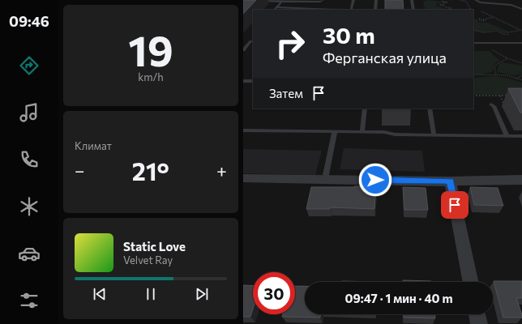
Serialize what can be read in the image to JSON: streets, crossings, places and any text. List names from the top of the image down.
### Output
{
  "page": {
    "tabs": "09:46",
    "tile": [
      ["19", "km/h"],
      "Климат"
    ],
    "turn": ["30 m", "Ферганская улица"],
    "then": "Затем",
    "heat": ["−", "21°", "+"],
    "song": ["Static Love", "Velvet Ray"],
    "limit": "30",
    "trip": "09:47 · 1 мин · 40 m"
  }
}
